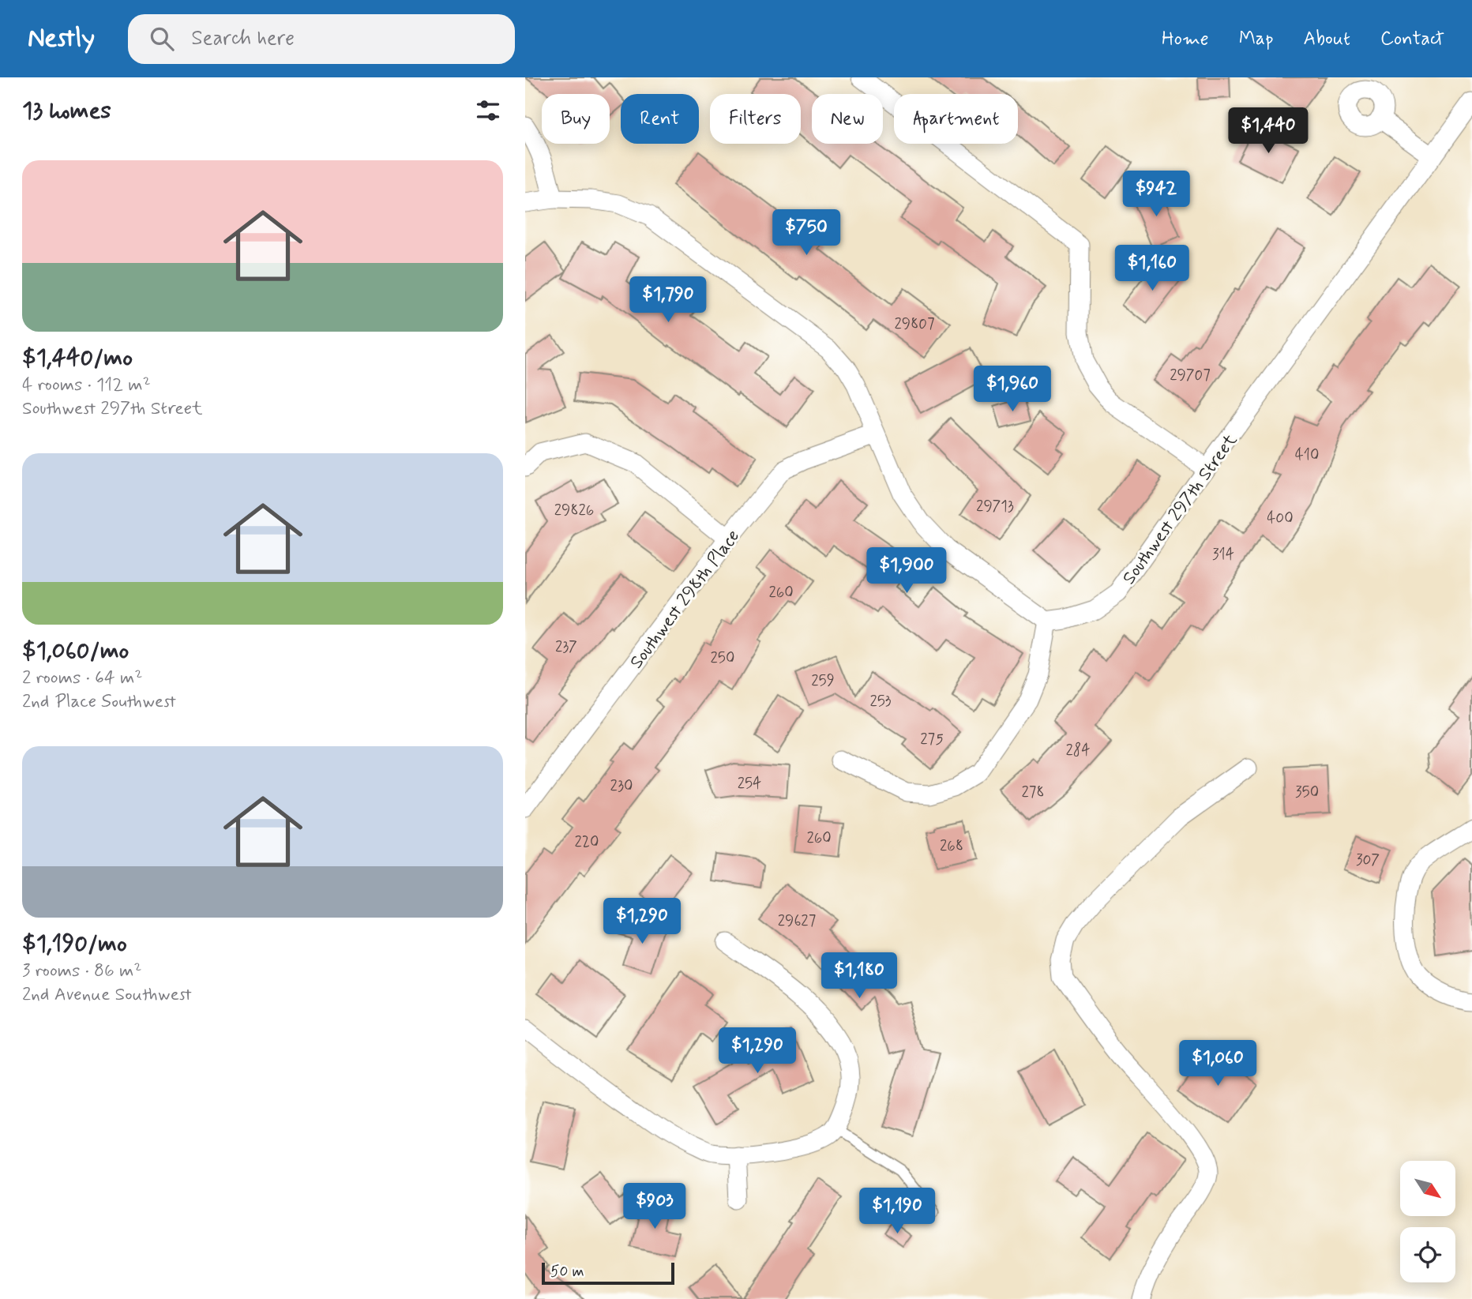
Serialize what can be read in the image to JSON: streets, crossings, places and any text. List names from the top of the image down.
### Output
{
  "streets": {
    "street": ["Southwest 297th Street", "Southwest 298th Place"]
  },
  "house_numbers": [
    "29807",
    "29707",
    "410",
    "29713",
    "29826",
    "400",
    "314",
    "260",
    "237",
    "250",
    "259",
    "253",
    "275",
    "284",
    "254",
    "230",
    "278",
    "350",
    "260",
    "220",
    "268",
    "307",
    "29627"
  ],
  "scale_bar": "50 m",
  "north": "bottom right",
  "page": {
    "header": "Nestly",
    "search": "Search here",
    "nav": [
      "Home",
      "Map",
      "About",
      "Contact"
    ],
    "heading": "13 homes",
    "chip": [
      "Buy",
      "Rent",
      "Filters",
      "New",
      "Apartment"
    ],
    "price": [
      "$1,440",
      "$942",
      "$750",
      "$1,160",
      "$1,790",
      "$1,960",
      "$1,900",
      "$1,290",
      "$1,180",
      "$1,290",
      "$1,060",
      "$903",
      "$1,190"
    ],
    "list": [
      {
        "name": "$1,440/mo",
        "note": "4 rooms · 112 m² · Southwest 297th Street"
      },
      {
        "name": "$1,060/mo",
        "note": "2 rooms · 64 m² · 2nd Place Southwest"
      },
      {
        "name": "$1,190/mo",
        "note": "3 rooms · 86 m² · 2nd Avenue Southwest"
      }
    ],
    "scale": "50 m"
  }
}
